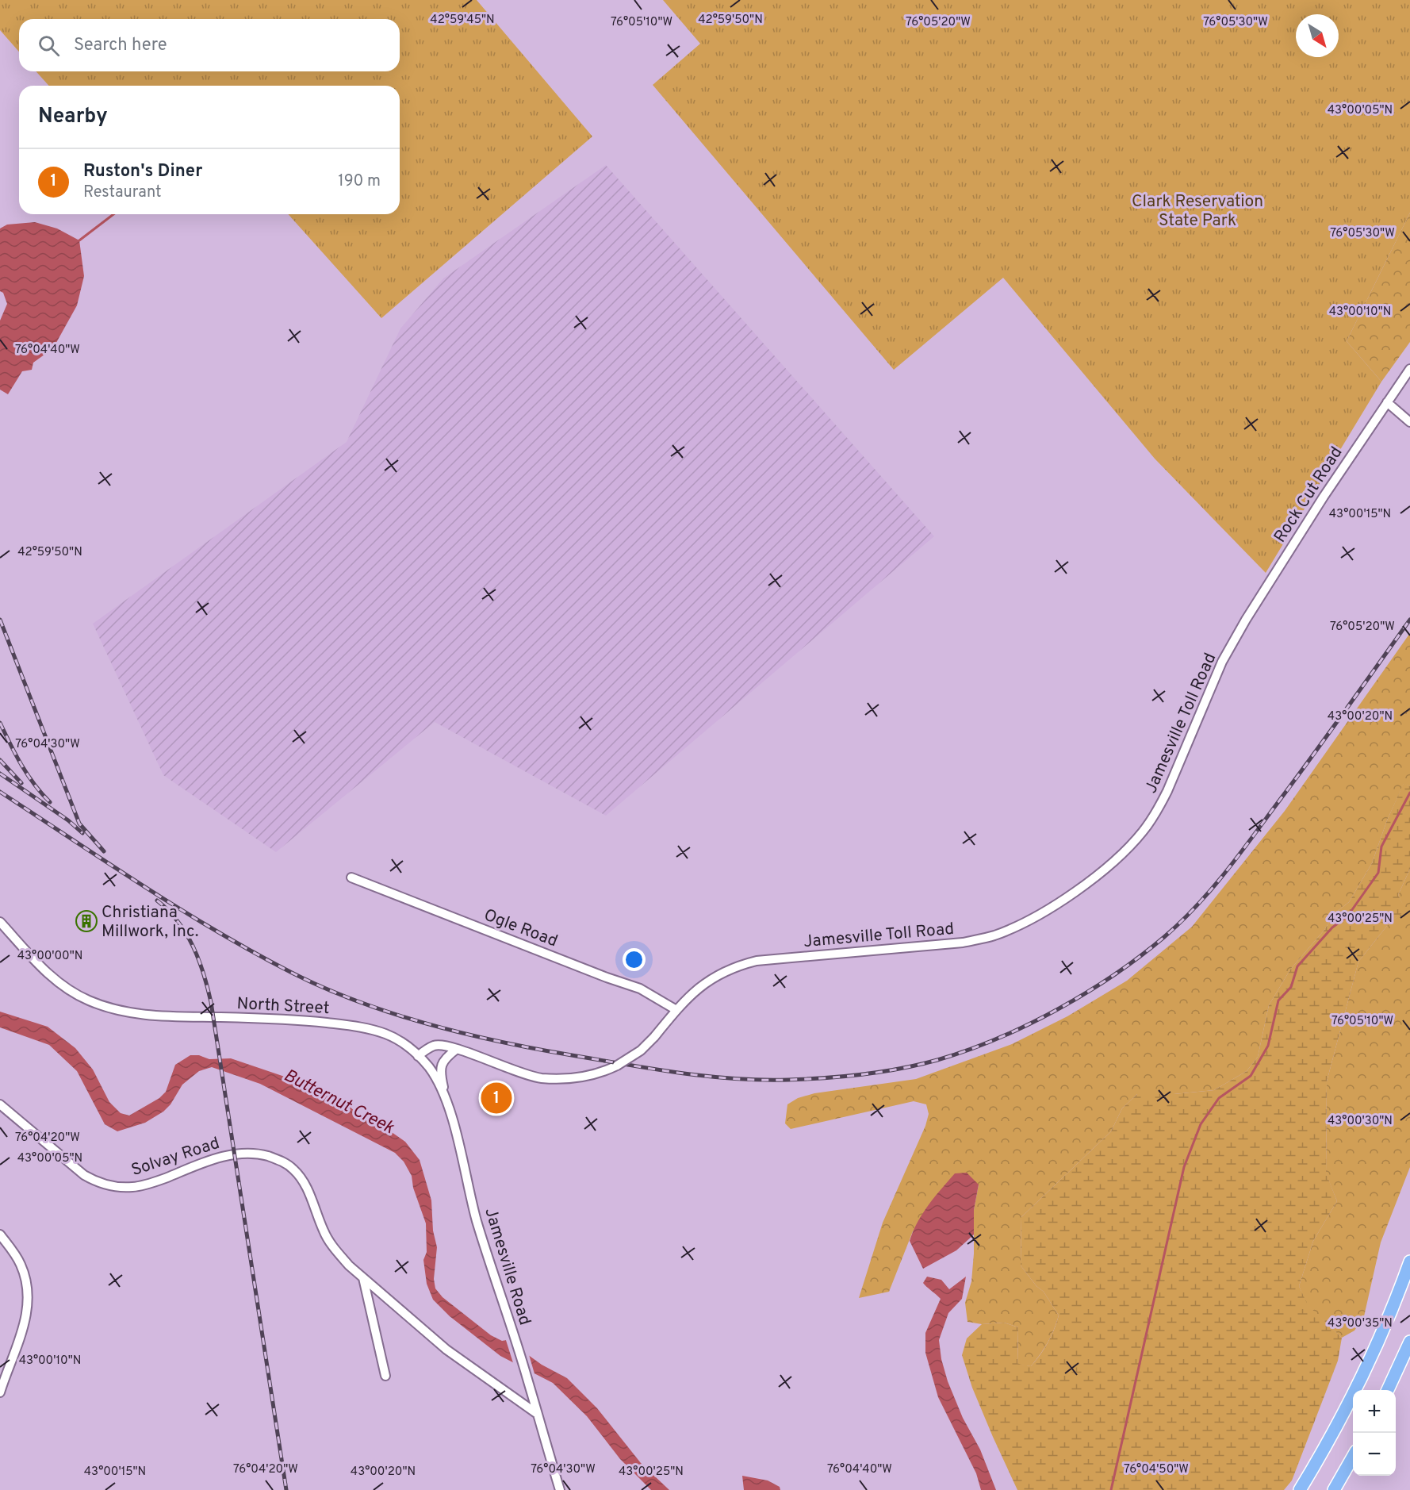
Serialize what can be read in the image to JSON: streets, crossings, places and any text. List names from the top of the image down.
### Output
{
  "streets": {
    "street": [
      "Rock Cut Road",
      "Jamesville Toll Road",
      "Ogle Road",
      "North Street",
      "Solvay Road",
      "Jamesville Road"
    ]
  },
  "crossings": [
    ["Rock Cut Road", "Jamesville Toll Road"],
    ["Jamesville Toll Road", "Ogle Road"],
    ["Jamesville Toll Road", "North Street"],
    ["Jamesville Toll Road", "Jamesville Road"],
    ["North Street", "Jamesville Road"],
    ["Solvay Road", "Jamesville Road"]
  ],
  "water": ["Butternut Creek"],
  "parks": ["Clark Reservation State Park"],
  "places": {
    "building": ["Christiana Millwork, Inc."]
  },
  "north": "bottom right",
  "page": {
    "search": "Search here",
    "heading": "Nearby",
    "list": [
      {
        "mark": "1",
        "name": "Ruston's Diner",
        "note": "Restaurant",
        "value": "190 m"
      }
    ],
    "pins": "1",
    "map_buttons": ["+", "−"]
  },
  "coordinates": [
    "42°59'45\"N",
    "42°59'50\"N",
    "76°05'10\"W",
    "76°05'20\"W",
    "76°05'30\"W",
    "43°00'05\"N",
    "43°00'10\"N",
    "76°04'40\"W",
    "43°00'15\"N",
    "43°00'20\"N",
    "76°04'30\"W",
    "43°00'25\"N",
    "43°00'00\"N",
    "43°00'30\"N",
    "76°04'20\"W",
    "43°00'35\"N",
    "76°04'50\"W"
  ]
}
